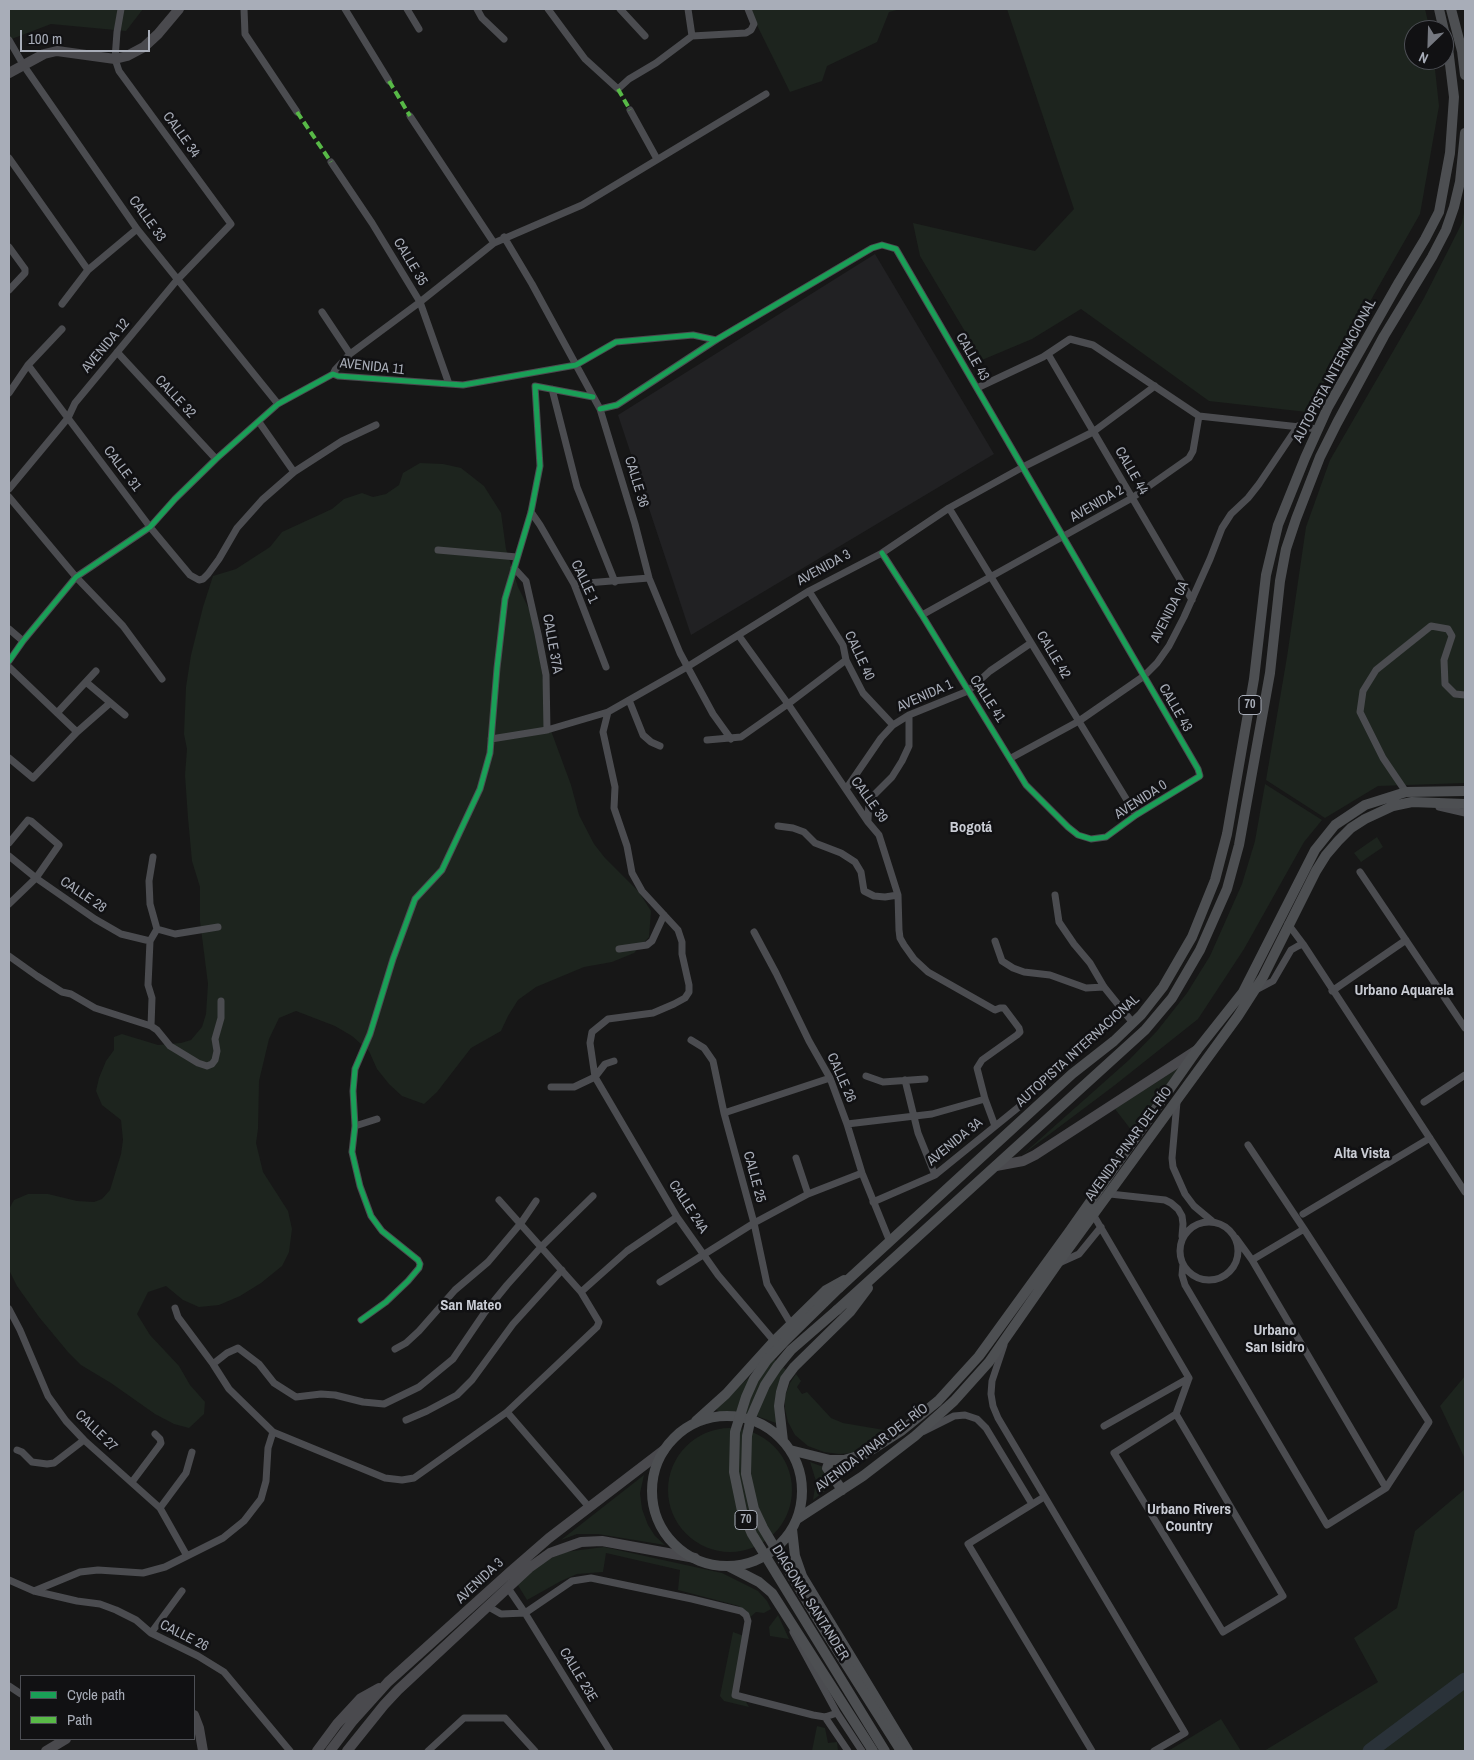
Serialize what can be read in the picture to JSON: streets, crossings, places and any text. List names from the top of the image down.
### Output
{
  "streets": {
    "main road": [
      "AUTOPISTA INTERNACIONAL",
      "AVENIDA 3",
      "70",
      "AVENIDA PINAR DEL RÍO",
      "DIAGONAL SANTANDER"
    ],
    "street": [
      "CALLE 34",
      "CALLE 33",
      "CALLE 35",
      "AVENIDA 12",
      "CALLE 43",
      "AVENIDA 11",
      "CALLE 32",
      "CALLE 31",
      "CALLE 44",
      "CALLE 36",
      "AVENIDA 2",
      "CALLE 1",
      "AVENIDA 0A",
      "CALLE 37A",
      "CALLE 42",
      "CALLE 40",
      "AVENIDA 1",
      "CALLE 41",
      "CALLE 39",
      "AVENIDA 0",
      "CALLE 28",
      "CALLE 26",
      "AVENIDA 3A",
      "CALLE 25",
      "CALLE 24A",
      "CALLE 27",
      "CALLE 23E"
    ]
  },
  "crossings": [
    ["CALLE 34", "AVENIDA 12"],
    ["CALLE 33", "AVENIDA 12"],
    ["CALLE 33", "AVENIDA 11"],
    ["CALLE 35", "AVENIDA 11"],
    ["AVENIDA 12", "CALLE 32"],
    ["AVENIDA 12", "CALLE 31"],
    ["CALLE 43", "AVENIDA 11"],
    ["CALLE 43", "CALLE 36"],
    ["CALLE 43", "AVENIDA 2"],
    ["CALLE 43", "AVENIDA 3"],
    ["CALLE 43", "AVENIDA 0A"],
    ["CALLE 43", "AVENIDA 0"],
    ["AVENIDA 11", "CALLE 32"],
    ["AVENIDA 11", "CALLE 31"],
    ["AVENIDA 11", "CALLE 36"],
    ["AUTOPISTA INTERNACIONAL", "AVENIDA 3"],
    ["AUTOPISTA INTERNACIONAL", "CALLE 26"],
    ["AUTOPISTA INTERNACIONAL", "AVENIDA PINAR DEL RÍO"],
    ["AUTOPISTA INTERNACIONAL", "DIAGONAL SANTANDER"],
    ["CALLE 44", "AVENIDA 2"],
    ["CALLE 44", "AVENIDA 3"],
    ["CALLE 44", "AVENIDA 0A"],
    ["CALLE 36", "AVENIDA 3"],
    ["AVENIDA 2", "CALLE 42"],
    ["AVENIDA 2", "CALLE 41"],
    ["AVENIDA 3", "CALLE 37A"],
    ["AVENIDA 3", "CALLE 42"],
    ["AVENIDA 3", "CALLE 40"],
    ["AVENIDA 3", "CALLE 41"],
    ["AVENIDA 3", "CALLE 39"],
    ["AVENIDA 3", "AVENIDA PINAR DEL RÍO"],
    ["AVENIDA 3", "CALLE 23E"],
    ["AVENIDA 0A", "CALLE 42"],
    ["AVENIDA 0A", "CALLE 41"],
    ["CALLE 42", "AVENIDA 1"],
    ["CALLE 42", "AVENIDA 0"],
    ["CALLE 40", "AVENIDA 1"],
    ["AVENIDA 1", "CALLE 41"],
    ["AVENIDA 1", "CALLE 39"],
    ["CALLE 41", "AVENIDA 0"],
    ["CALLE 26", "AVENIDA 3A"]
  ],
  "districts": [
    "Bogotá",
    "Urbano Aquarela",
    "Alta Vista",
    "San Mateo",
    "Urbano San Isidro",
    "Urbano Rivers Country"
  ],
  "legend": ["Cycle path", "Path"],
  "scale_bar": "100 m",
  "north": "bottom left"
}
